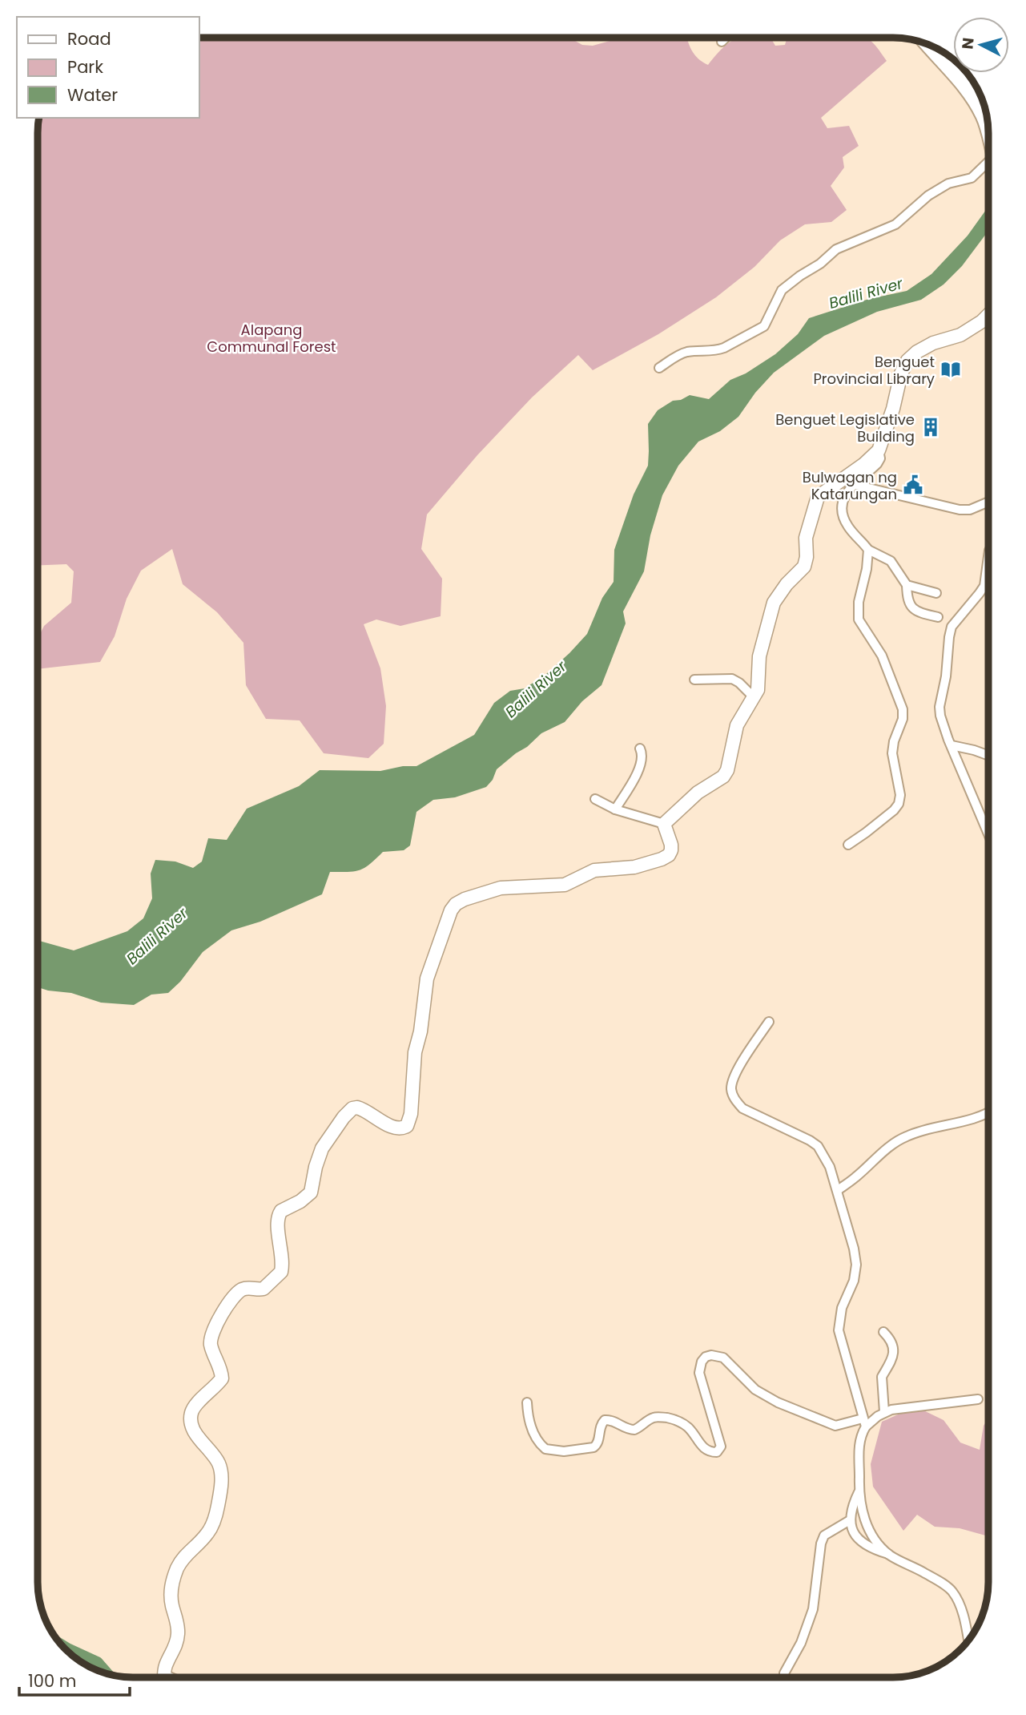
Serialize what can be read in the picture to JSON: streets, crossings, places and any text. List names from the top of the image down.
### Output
{
  "water": ["Balili River"],
  "parks": ["Alapang Communal Forest"],
  "places": {
    "library": ["Benguet Provincial Library"],
    "building": ["Benguet Legislative Building"],
    "public building": ["Bulwagan ng Katarungan"]
  },
  "legend": ["Road", "Park", "Water"],
  "scale_bar": "100 m",
  "north": "left"
}
